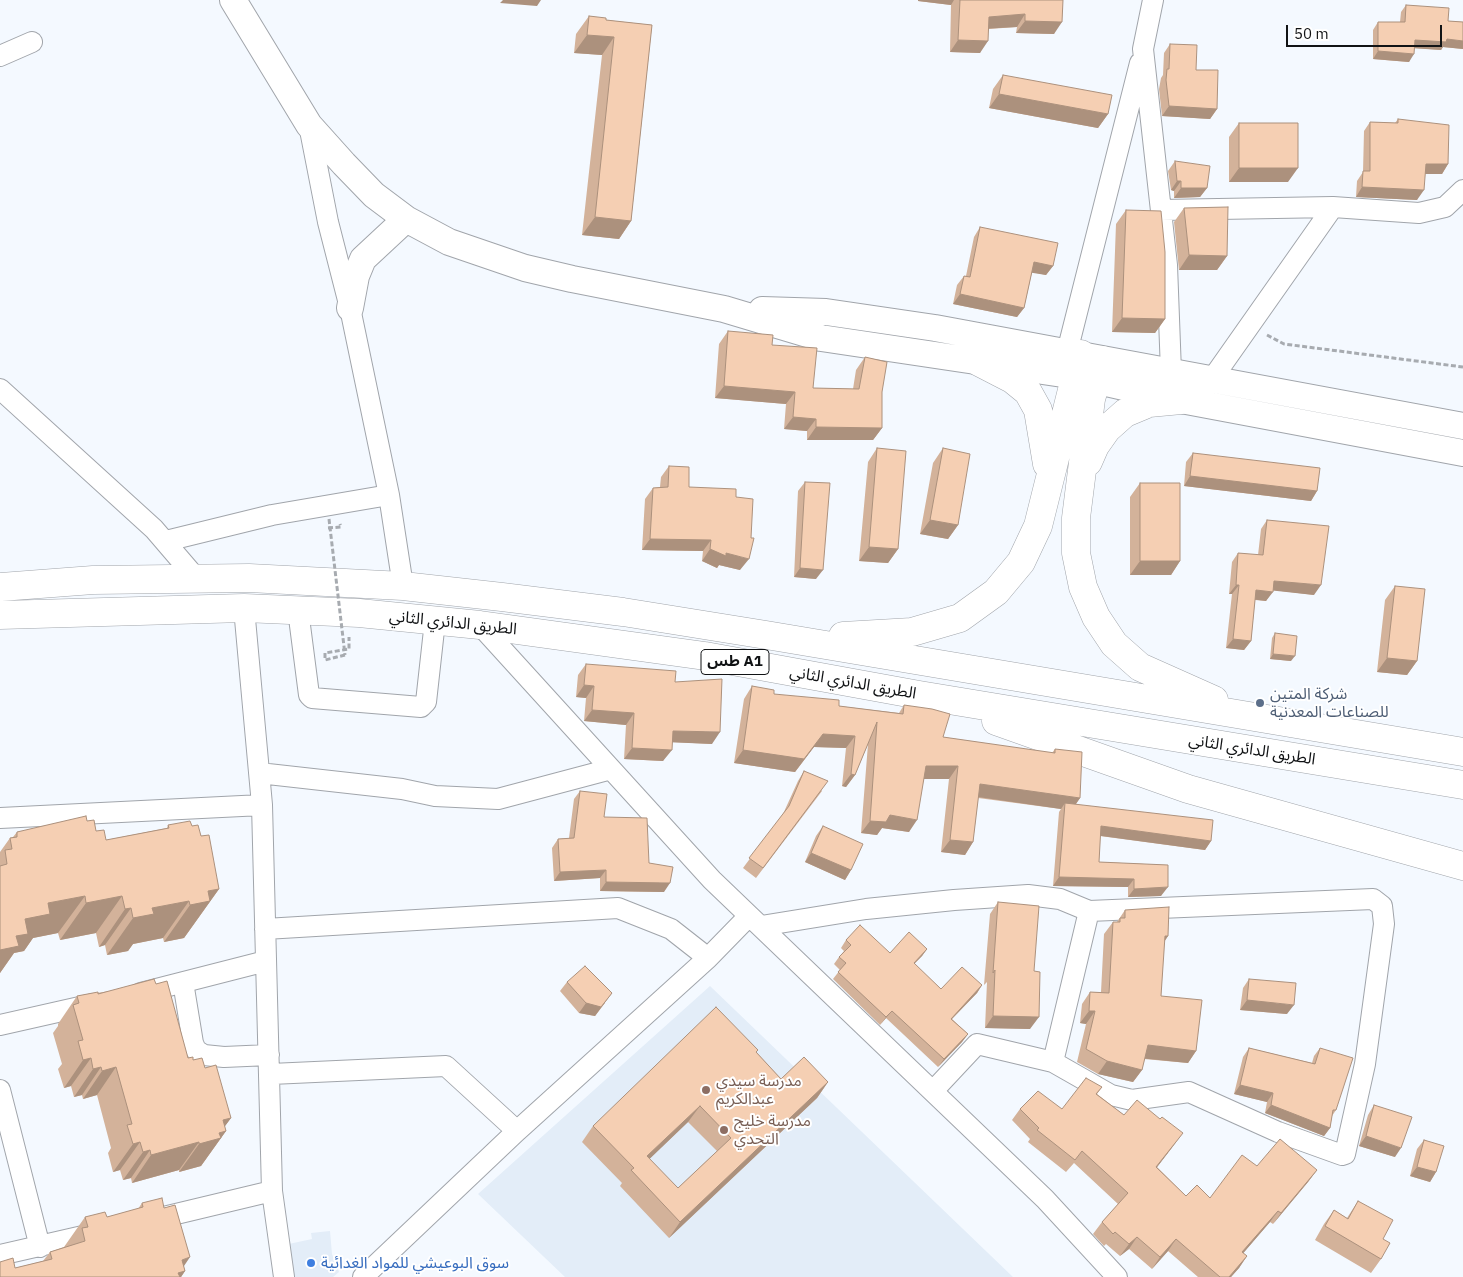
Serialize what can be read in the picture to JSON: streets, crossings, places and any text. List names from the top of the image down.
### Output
{
  "streets": {
    "highway": ["الطريق الدائري الثاني", "طس A1"]
  },
  "places": [
    "شركة المتين للصناعات المعدنية",
    "مدرسة سيدي عبدالكريم",
    "مدرسة خليج التحدي",
    "سوق البوعيشي للمواد الغدائية"
  ],
  "scale_bar": "50 m"
}
